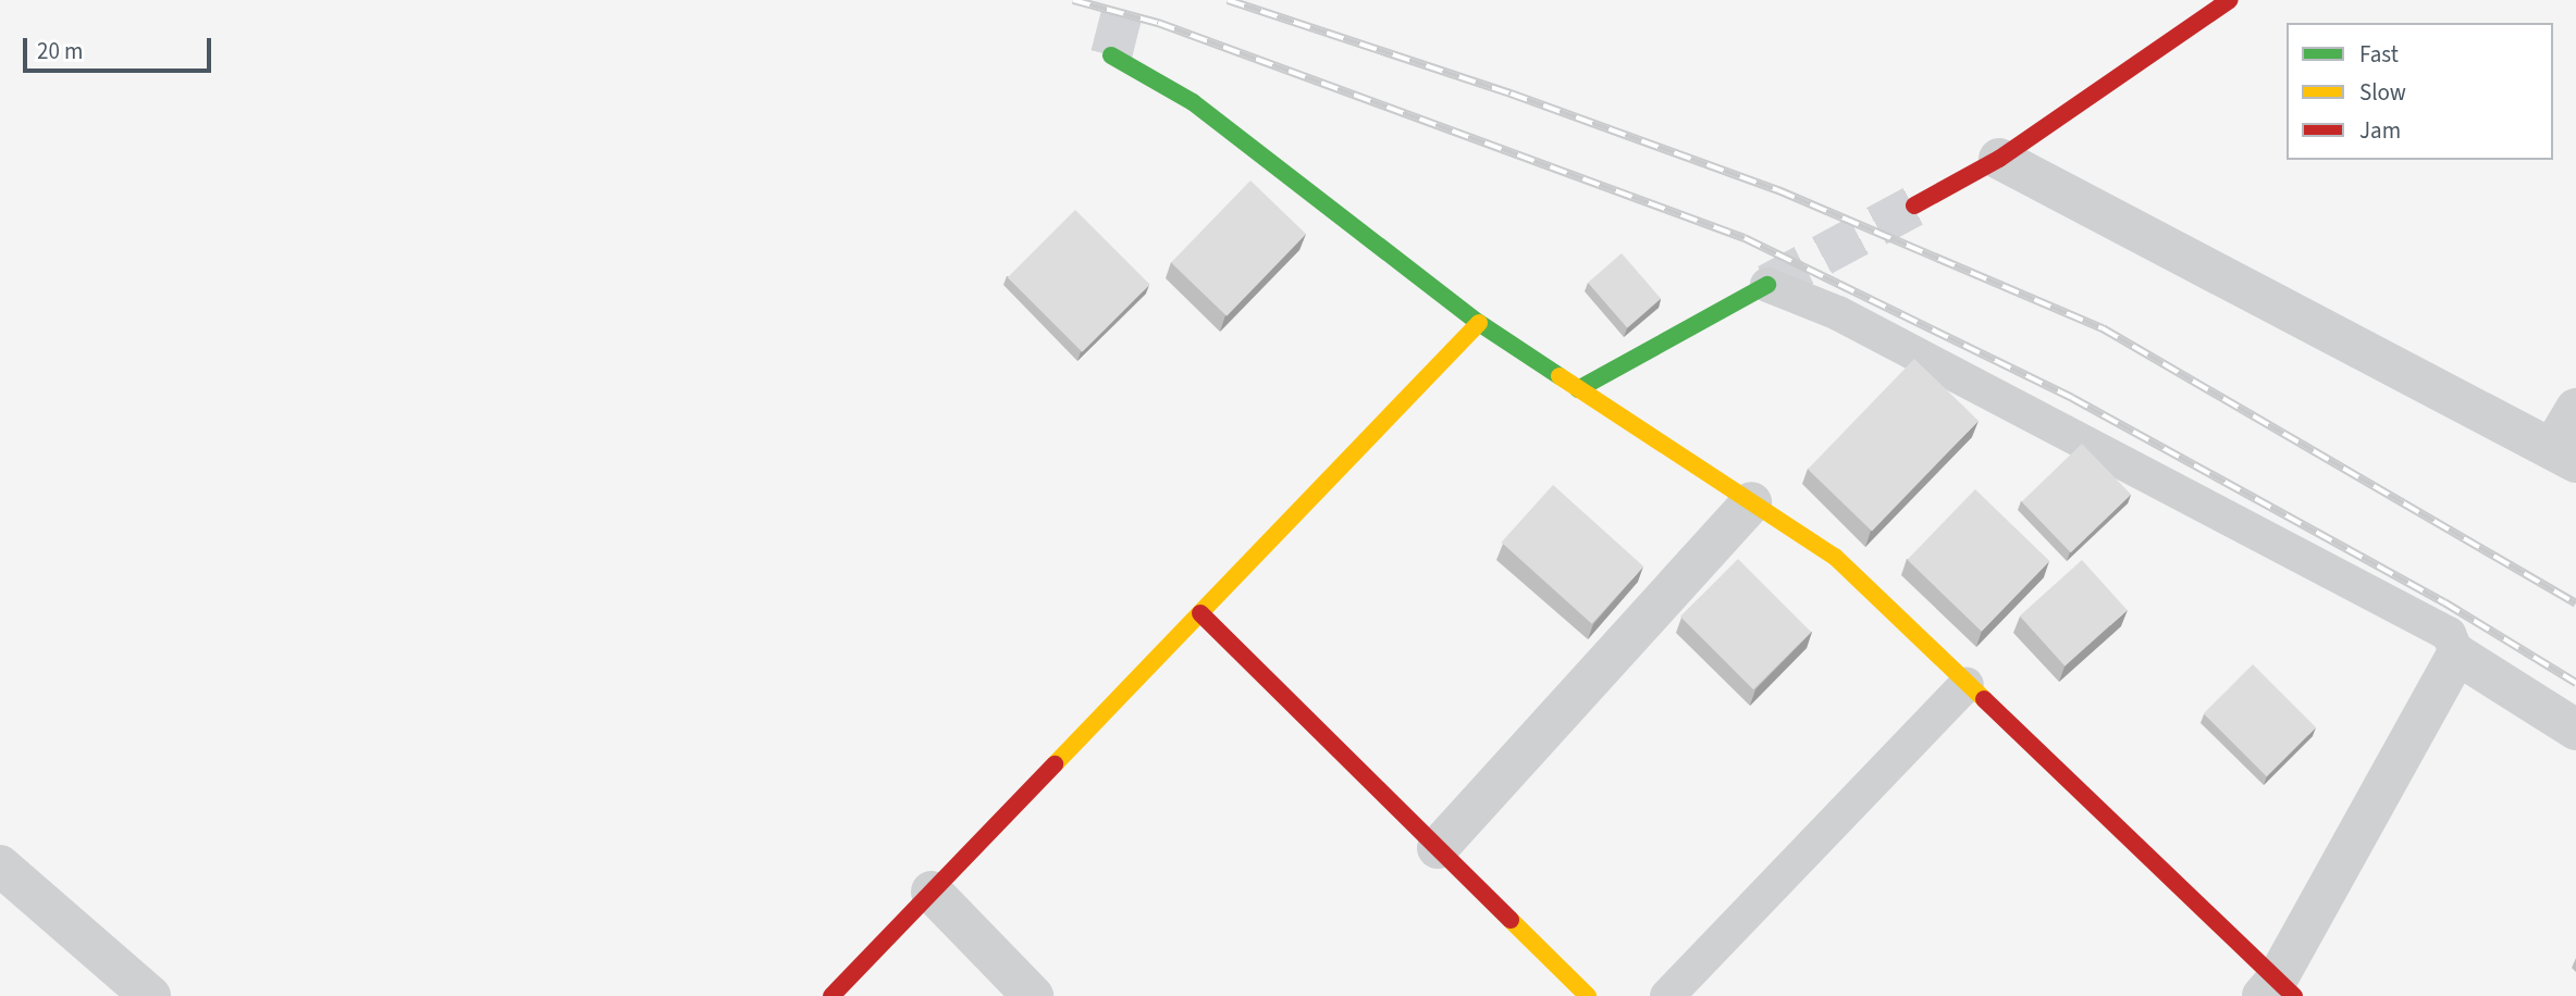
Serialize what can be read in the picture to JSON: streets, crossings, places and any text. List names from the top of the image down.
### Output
{
  "legend": ["Fast", "Slow", "Jam"],
  "scale_bar": "20 m"
}
